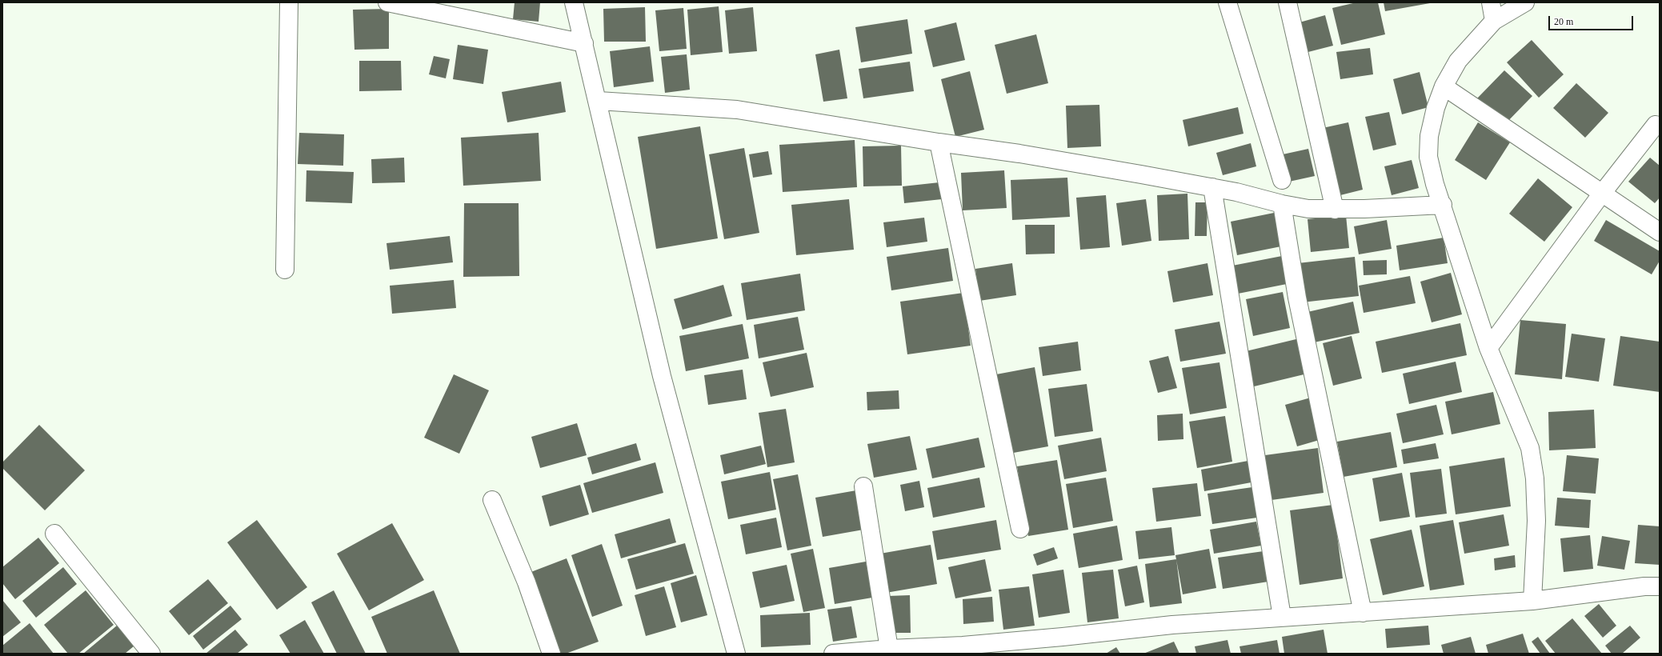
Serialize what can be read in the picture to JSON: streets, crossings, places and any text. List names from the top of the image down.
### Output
{
  "scale_bar": "20 m"
}
